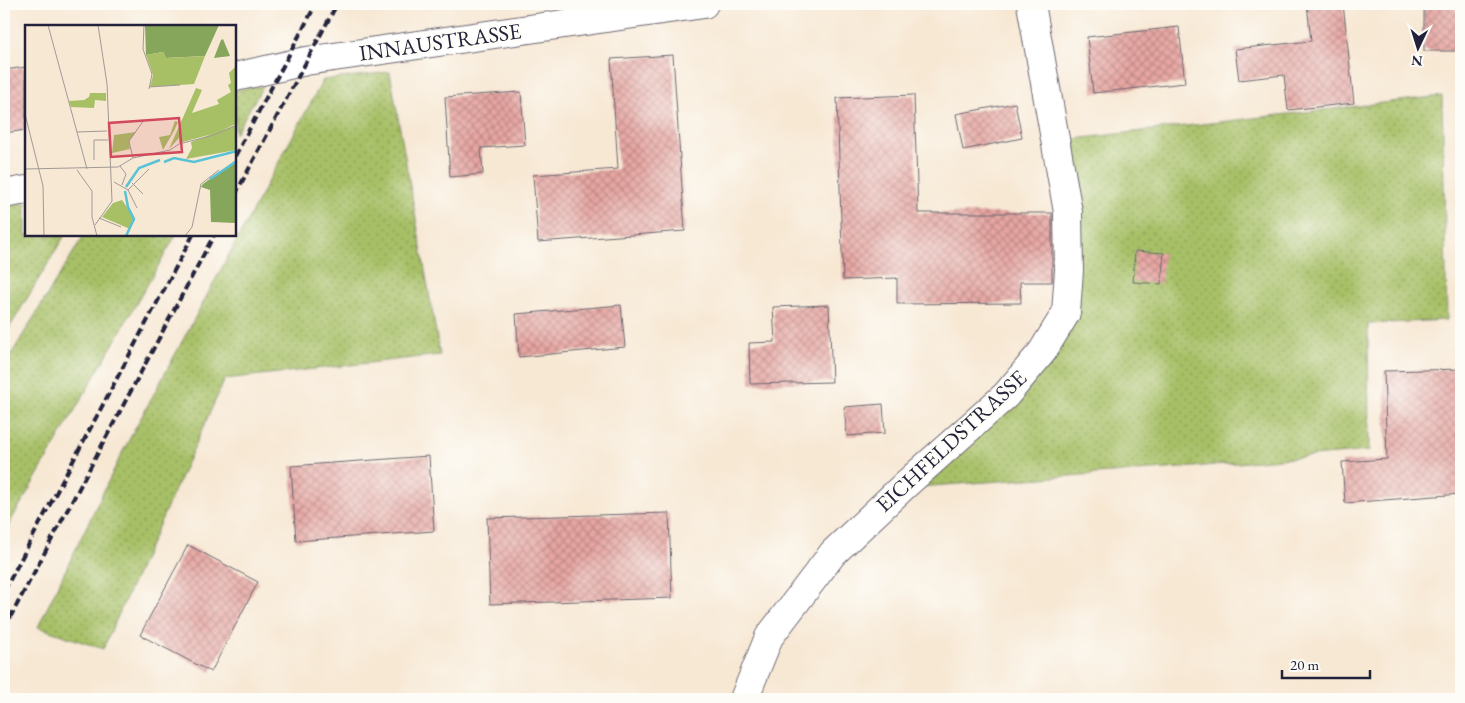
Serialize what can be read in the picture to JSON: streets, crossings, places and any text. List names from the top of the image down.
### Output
{
  "streets": {
    "street": ["INNAUSTRASSE", "EICHFELDSTRASSE"]
  },
  "scale_bar": "20 m",
  "north": "bottom"
}
